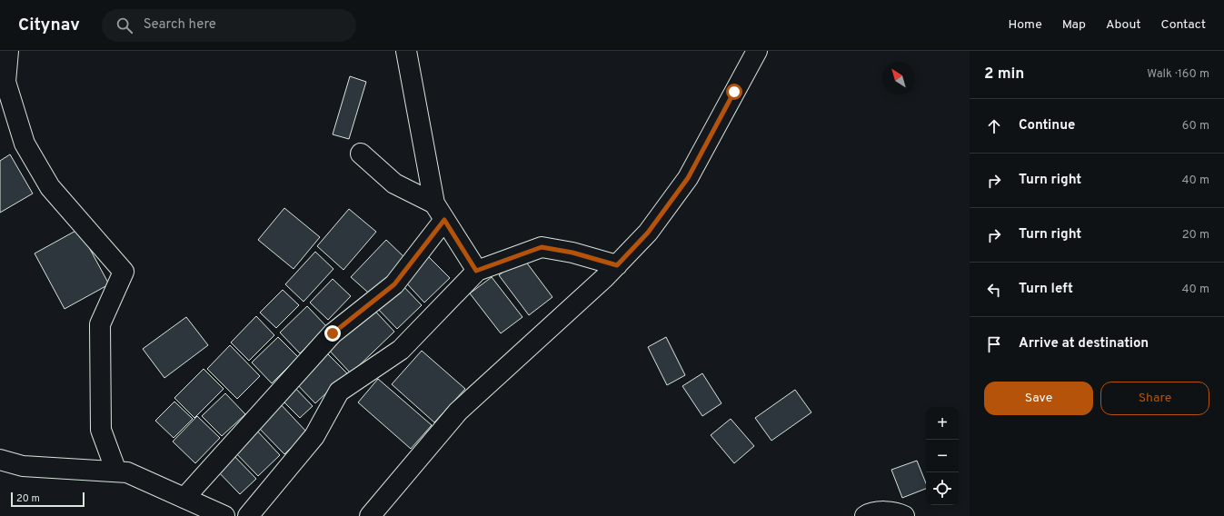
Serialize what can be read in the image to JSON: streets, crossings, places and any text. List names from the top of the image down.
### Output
{
  "scale_bar": "20 m",
  "north": "top left",
  "page": {
    "header": "Citynav",
    "search": "Search here",
    "nav": [
      "Home",
      "Map",
      "About",
      "Contact"
    ],
    "heading": ["2 min", "Walk · 160 m"],
    "list": [
      ["Continue", "60 m"],
      ["Turn right", "40 m"],
      ["Turn right", "20 m"],
      ["Turn left", "40 m"],
      "Arrive at destination"
    ],
    "buttons": ["Save", "Share"],
    "map_buttons": ["+", "−"],
    "scale": "20 m"
  }
}
